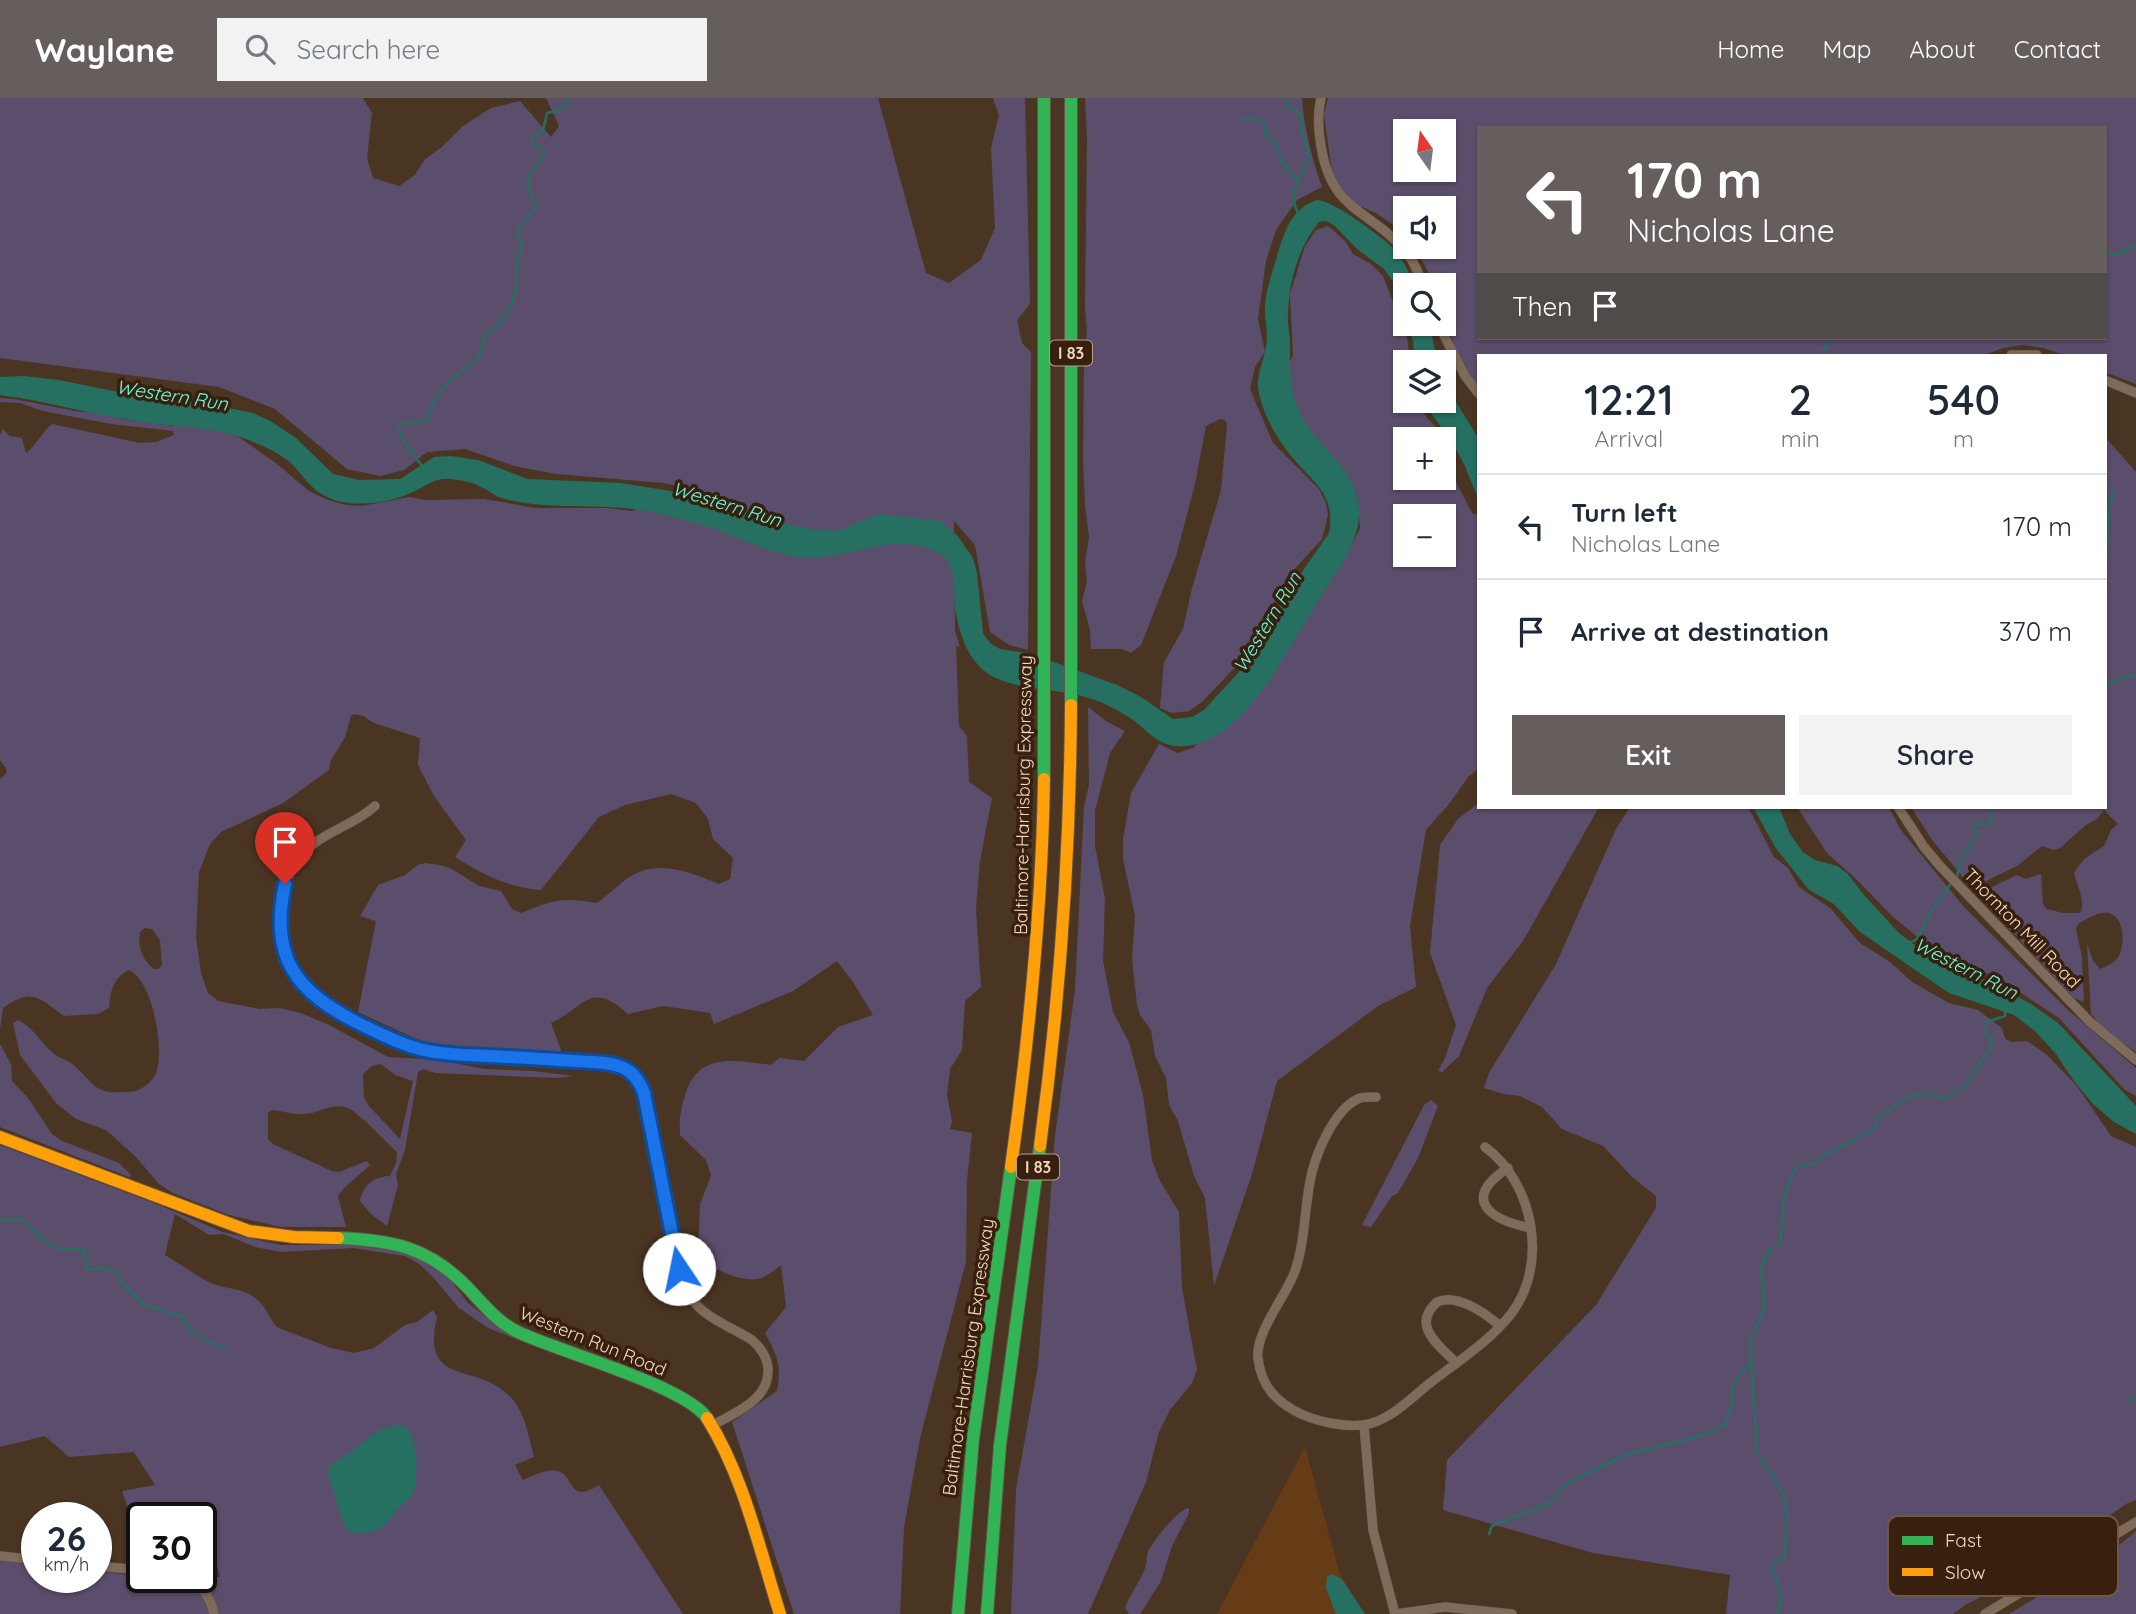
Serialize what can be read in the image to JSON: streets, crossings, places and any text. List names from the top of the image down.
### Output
{
  "streets": {
    "main road": ["I 83", "Baltimore-Harrisburg Expressway", "Western Run Road"],
    "street": ["Thornton Mill Road"]
  },
  "water": ["Western Run"],
  "legend": ["Fast", "Slow"],
  "north": "top",
  "page": {
    "header": "Waylane",
    "search": "Search here",
    "nav": [
      "Home",
      "Map",
      "About",
      "Contact"
    ],
    "map_buttons": ["+", "−"],
    "turn": ["170 m", "Nicholas Lane"],
    "then": "Then",
    "eta": [
      "12:21",
      "Arrival",
      "2",
      "min",
      "540",
      "m"
    ],
    "list": [
      {
        "name": "Turn left",
        "note": "Nicholas Lane",
        "value": "170 m"
      },
      {
        "name": "Arrive at destination",
        "value": "370 m"
      }
    ],
    "buttons": ["Exit", "Share"],
    "speed": "26 km/h",
    "limit": "30"
  }
}
